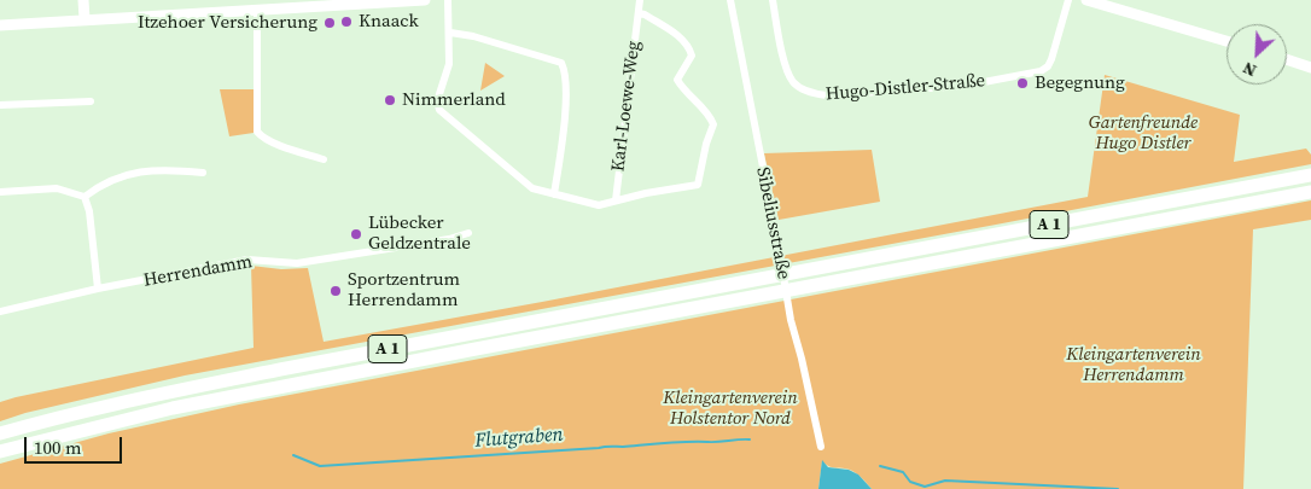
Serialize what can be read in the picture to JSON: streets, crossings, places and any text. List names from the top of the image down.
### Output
{
  "streets": {
    "highway": ["A 1"],
    "street": [
      "Hugo-Distler-Straße",
      "Karl-Loewe-Weg",
      "Sibeliusstraße",
      "Herrendamm"
    ]
  },
  "water": ["Flutgraben"],
  "parks": ["Gartenfreunde Hugo Distler", "Kleingartenverein Herrendamm", "Kleingartenverein Holstentor Nord"],
  "places": [
    "Knaack",
    "Itzehoer Versicherung",
    "Begegnung",
    "Nimmerland",
    "Lübecker Geldzentrale",
    "Sportzentrum Herrendamm"
  ],
  "scale_bar": "100 m",
  "north": "bottom left"
}
